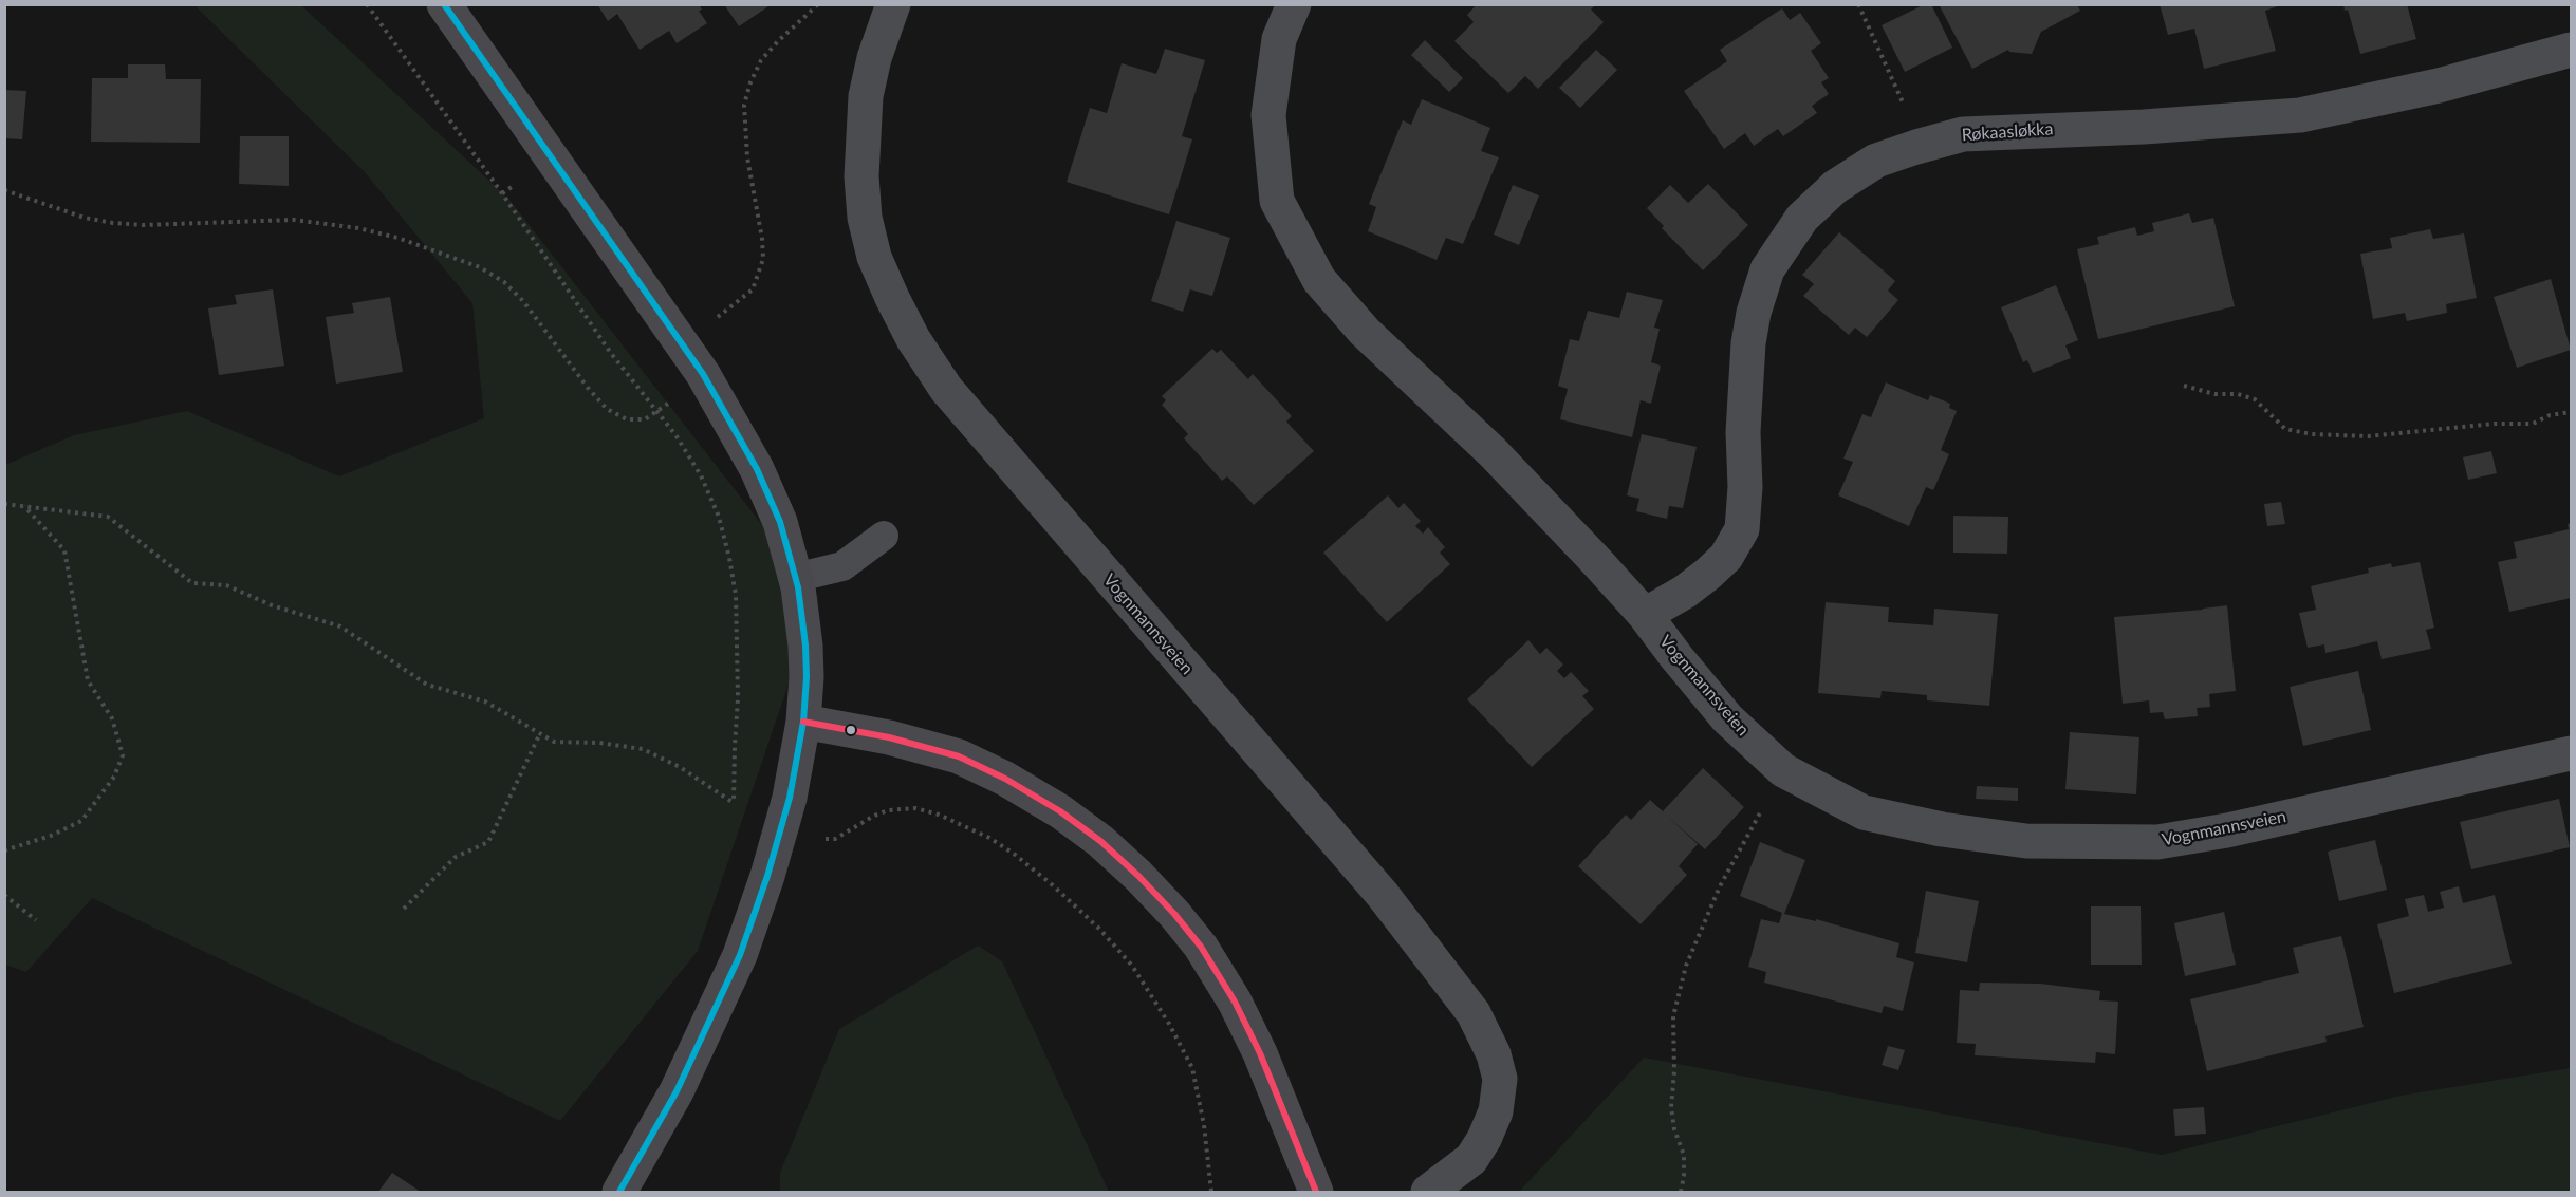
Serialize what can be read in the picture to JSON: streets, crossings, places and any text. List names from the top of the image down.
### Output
{
  "streets": {
    "street": ["Røkaasløkka", "Vognmannsveien"]
  },
  "crossings": [
    ["Røkaasløkka", "Vognmannsveien"]
  ]
}
